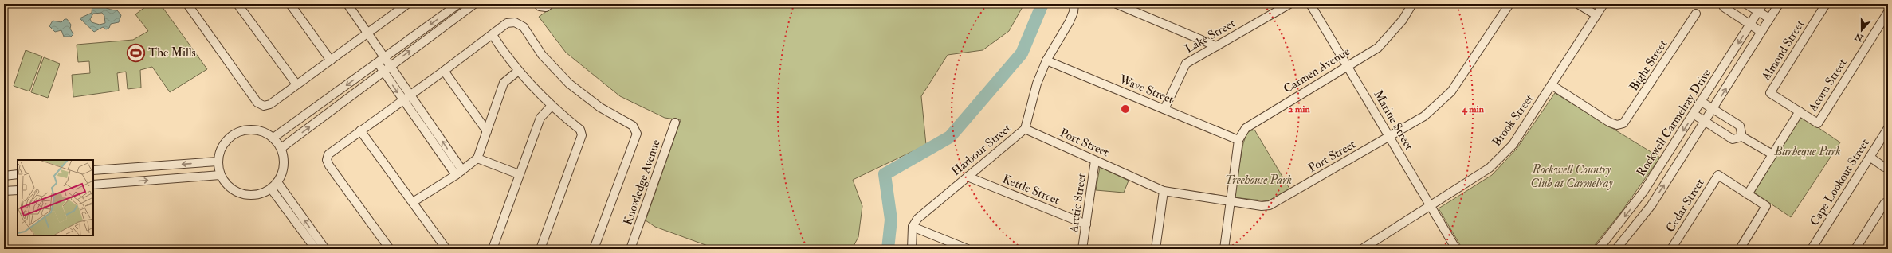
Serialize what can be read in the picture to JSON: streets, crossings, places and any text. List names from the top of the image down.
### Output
{
  "streets": {
    "street": [
      "Lake Street",
      "Almond Street",
      "Bight Street",
      "Carmen Avenue",
      "Acorn Street",
      "Wave Street",
      "Marine Street",
      "Brook Street",
      "Rockwell Carmelray Drive",
      "Port Street",
      "Harbour Street",
      "Knowledge Avenue",
      "Cape Lookout Street",
      "Kettle Street",
      "Arctic Street",
      "Cedar Street"
    ]
  },
  "crossings": [
    ["Lake Street", "Wave Street"],
    ["Almond Street", "Acorn Street"],
    ["Bight Street", "Brook Street"],
    ["Carmen Avenue", "Wave Street"],
    ["Carmen Avenue", "Marine Street"],
    ["Carmen Avenue", "Port Street"],
    ["Wave Street", "Harbour Street"],
    ["Marine Street", "Brook Street"],
    ["Marine Street", "Port Street"],
    ["Port Street", "Harbour Street"],
    ["Port Street", "Arctic Street"],
    ["Harbour Street", "Kettle Street"],
    ["Kettle Street", "Arctic Street"]
  ],
  "parks": ["Barbeque Park", "Rockwell Country Club at Carmelray", "Treehouse Park"],
  "places": {
    "sports": ["The Mills"]
  },
  "north": "bottom",
  "rings": ["2 min", "4 min"]
}
